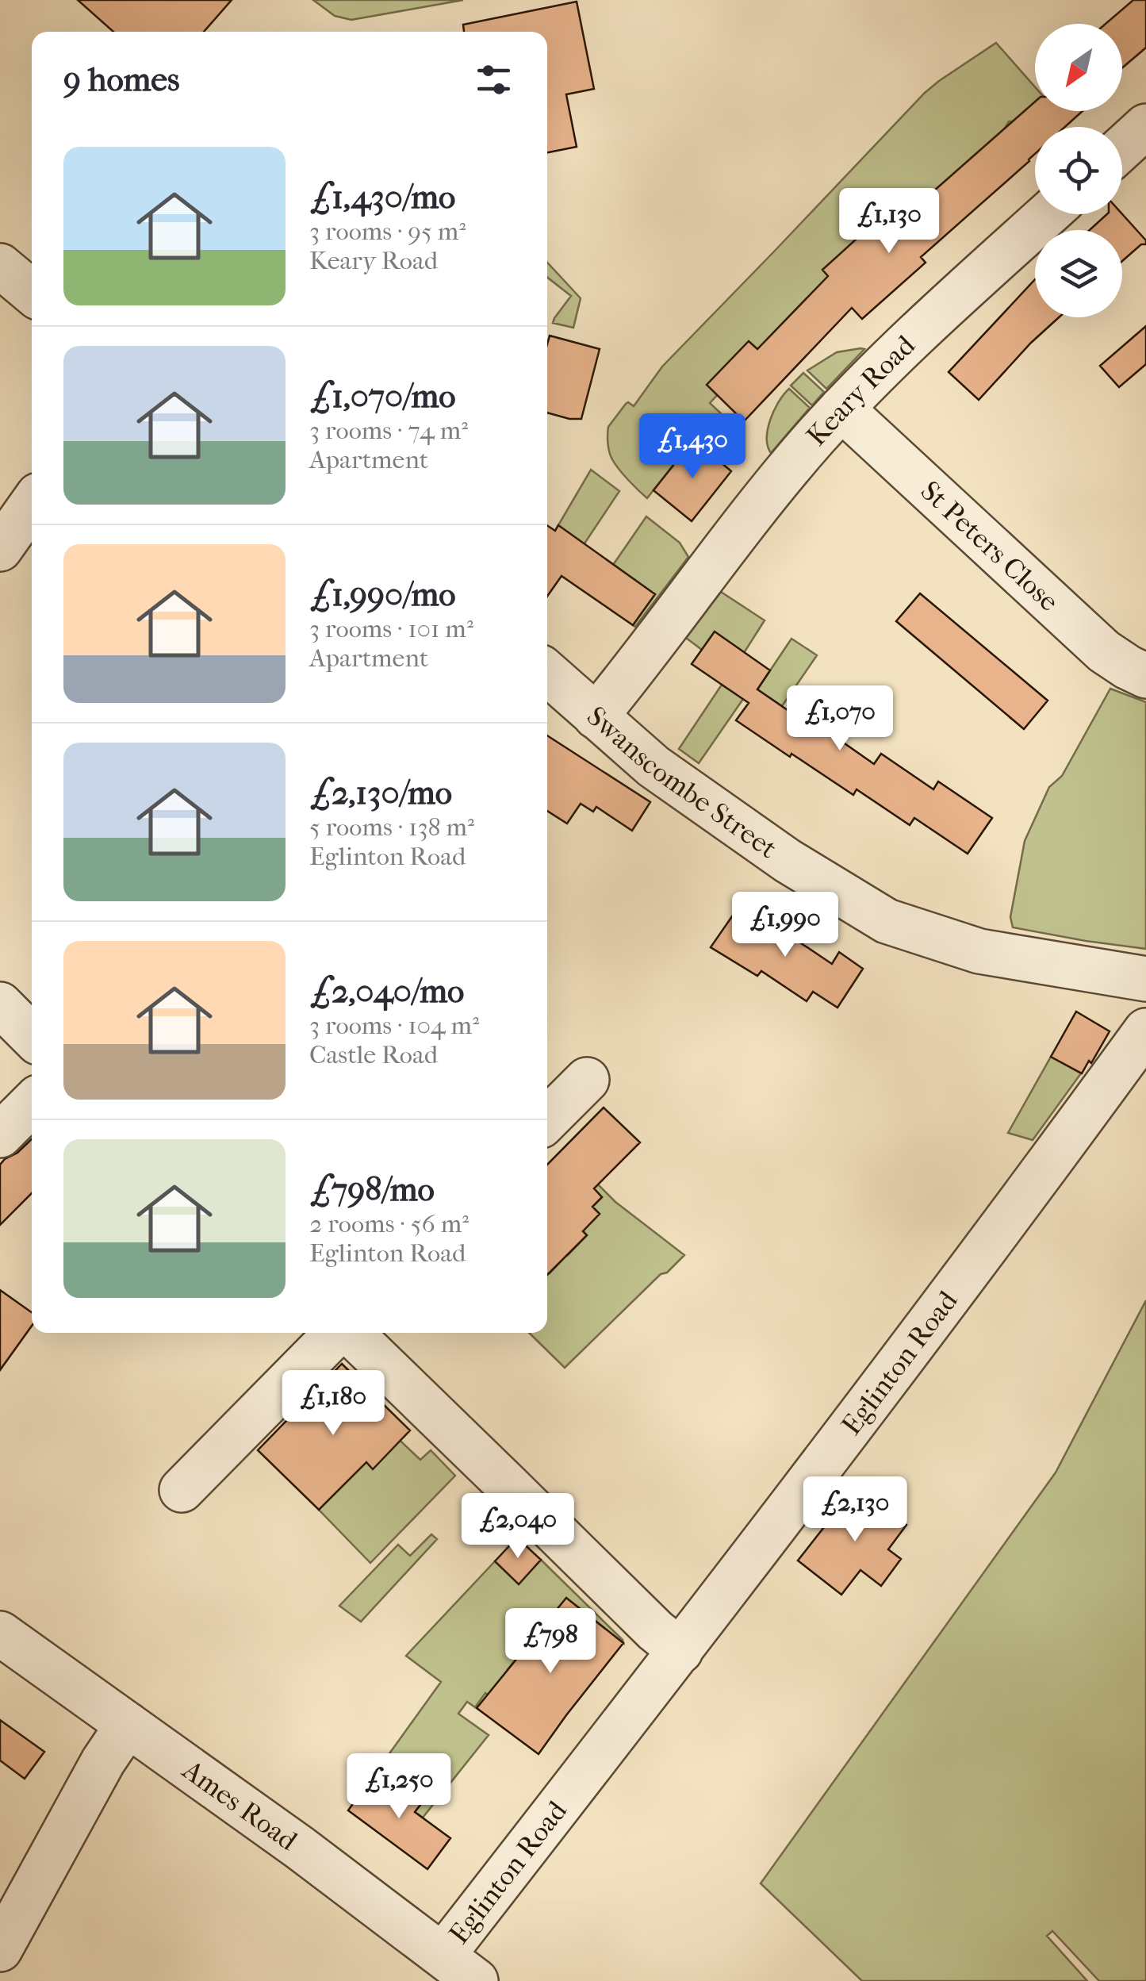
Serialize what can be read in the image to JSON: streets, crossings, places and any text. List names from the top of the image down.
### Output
{
  "streets": {
    "street": [
      "Keary Road",
      "St Peters Close",
      "Swanscombe Street",
      "Eglinton Road",
      "Ames Road"
    ]
  },
  "crossings": [
    ["Keary Road", "St Peters Close"],
    ["Keary Road", "Swanscombe Street"],
    ["Eglinton Road", "Ames Road"]
  ],
  "north": "bottom left",
  "page": {
    "heading": "9 homes",
    "list": [
      {
        "name": "£1,430/mo",
        "note": "3 rooms · 95 m² · Keary Road"
      },
      {
        "name": "£1,070/mo",
        "note": "3 rooms · 74 m² · Apartment"
      },
      {
        "name": "£1,990/mo",
        "note": "3 rooms · 101 m² · Apartment"
      },
      {
        "name": "£2,130/mo",
        "note": "5 rooms · 138 m² · Eglinton Road"
      },
      {
        "name": "£2,040/mo",
        "note": "3 rooms · 104 m² · Castle Road"
      },
      {
        "name": "£798/mo",
        "note": "2 rooms · 56 m² · Eglinton Road"
      }
    ],
    "price": [
      "£1,130",
      "£1,430",
      "£1,070",
      "£1,990",
      "£1,180",
      "£2,130",
      "£2,040",
      "£798",
      "£1,250"
    ]
  }
}
